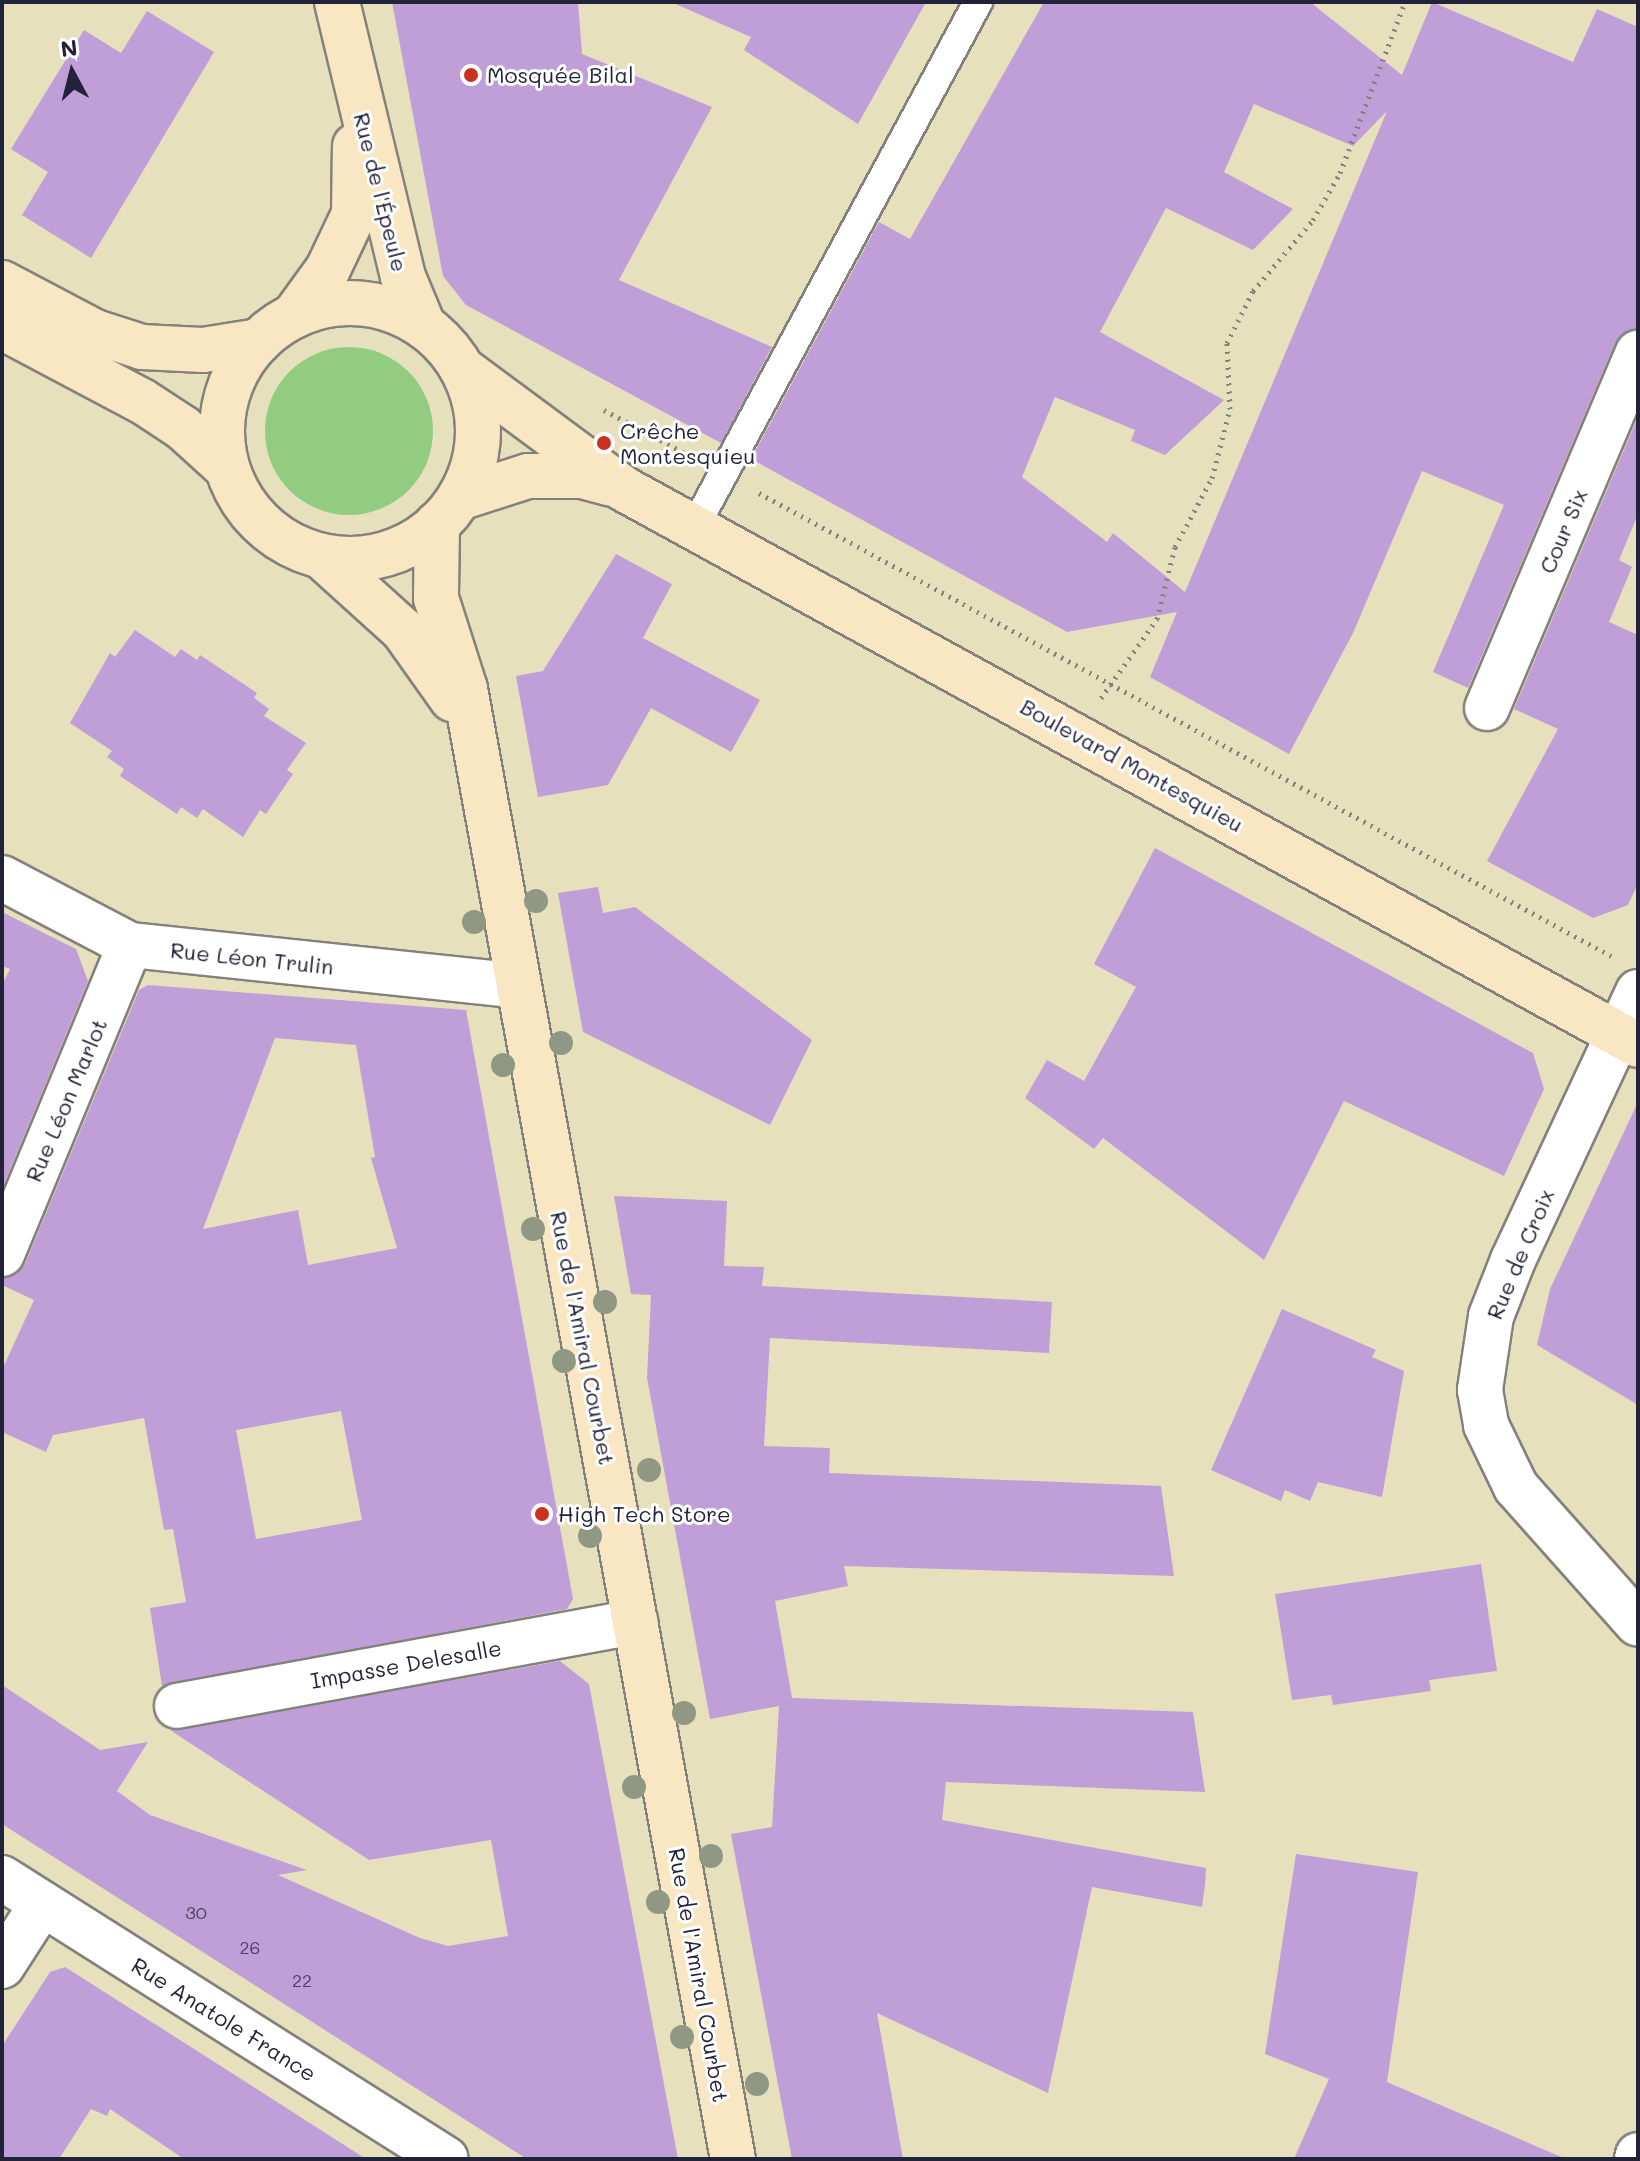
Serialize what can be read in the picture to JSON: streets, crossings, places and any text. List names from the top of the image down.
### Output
{
  "streets": {
    "main road": ["Rue de l'Épeule", "Boulevard Montesquieu", "Rue de l'Amiral Courbet"],
    "street": [
      "Cour Six",
      "Rue Léon Trulin",
      "Rue Léon Marlot",
      "Rue de Croix",
      "Impasse Delesalle",
      "Rue Anatole France"
    ]
  },
  "crossings": [
    ["Rue de l'Épeule", "Boulevard Montesquieu"],
    ["Rue de l'Épeule", "Rue de l'Amiral Courbet"],
    ["Boulevard Montesquieu", "Rue de Croix"],
    ["Boulevard Montesquieu", "Rue de l'Amiral Courbet"],
    ["Rue Léon Trulin", "Rue Léon Marlot"],
    ["Rue Léon Trulin", "Rue de l'Amiral Courbet"],
    ["Rue de l'Amiral Courbet", "Impasse Delesalle"]
  ],
  "places": ["Mosquée Bilal", "Crêche Montesquieu", "High Tech Store"],
  "house_numbers": ["30", "26", "22"],
  "north": "top"
}
